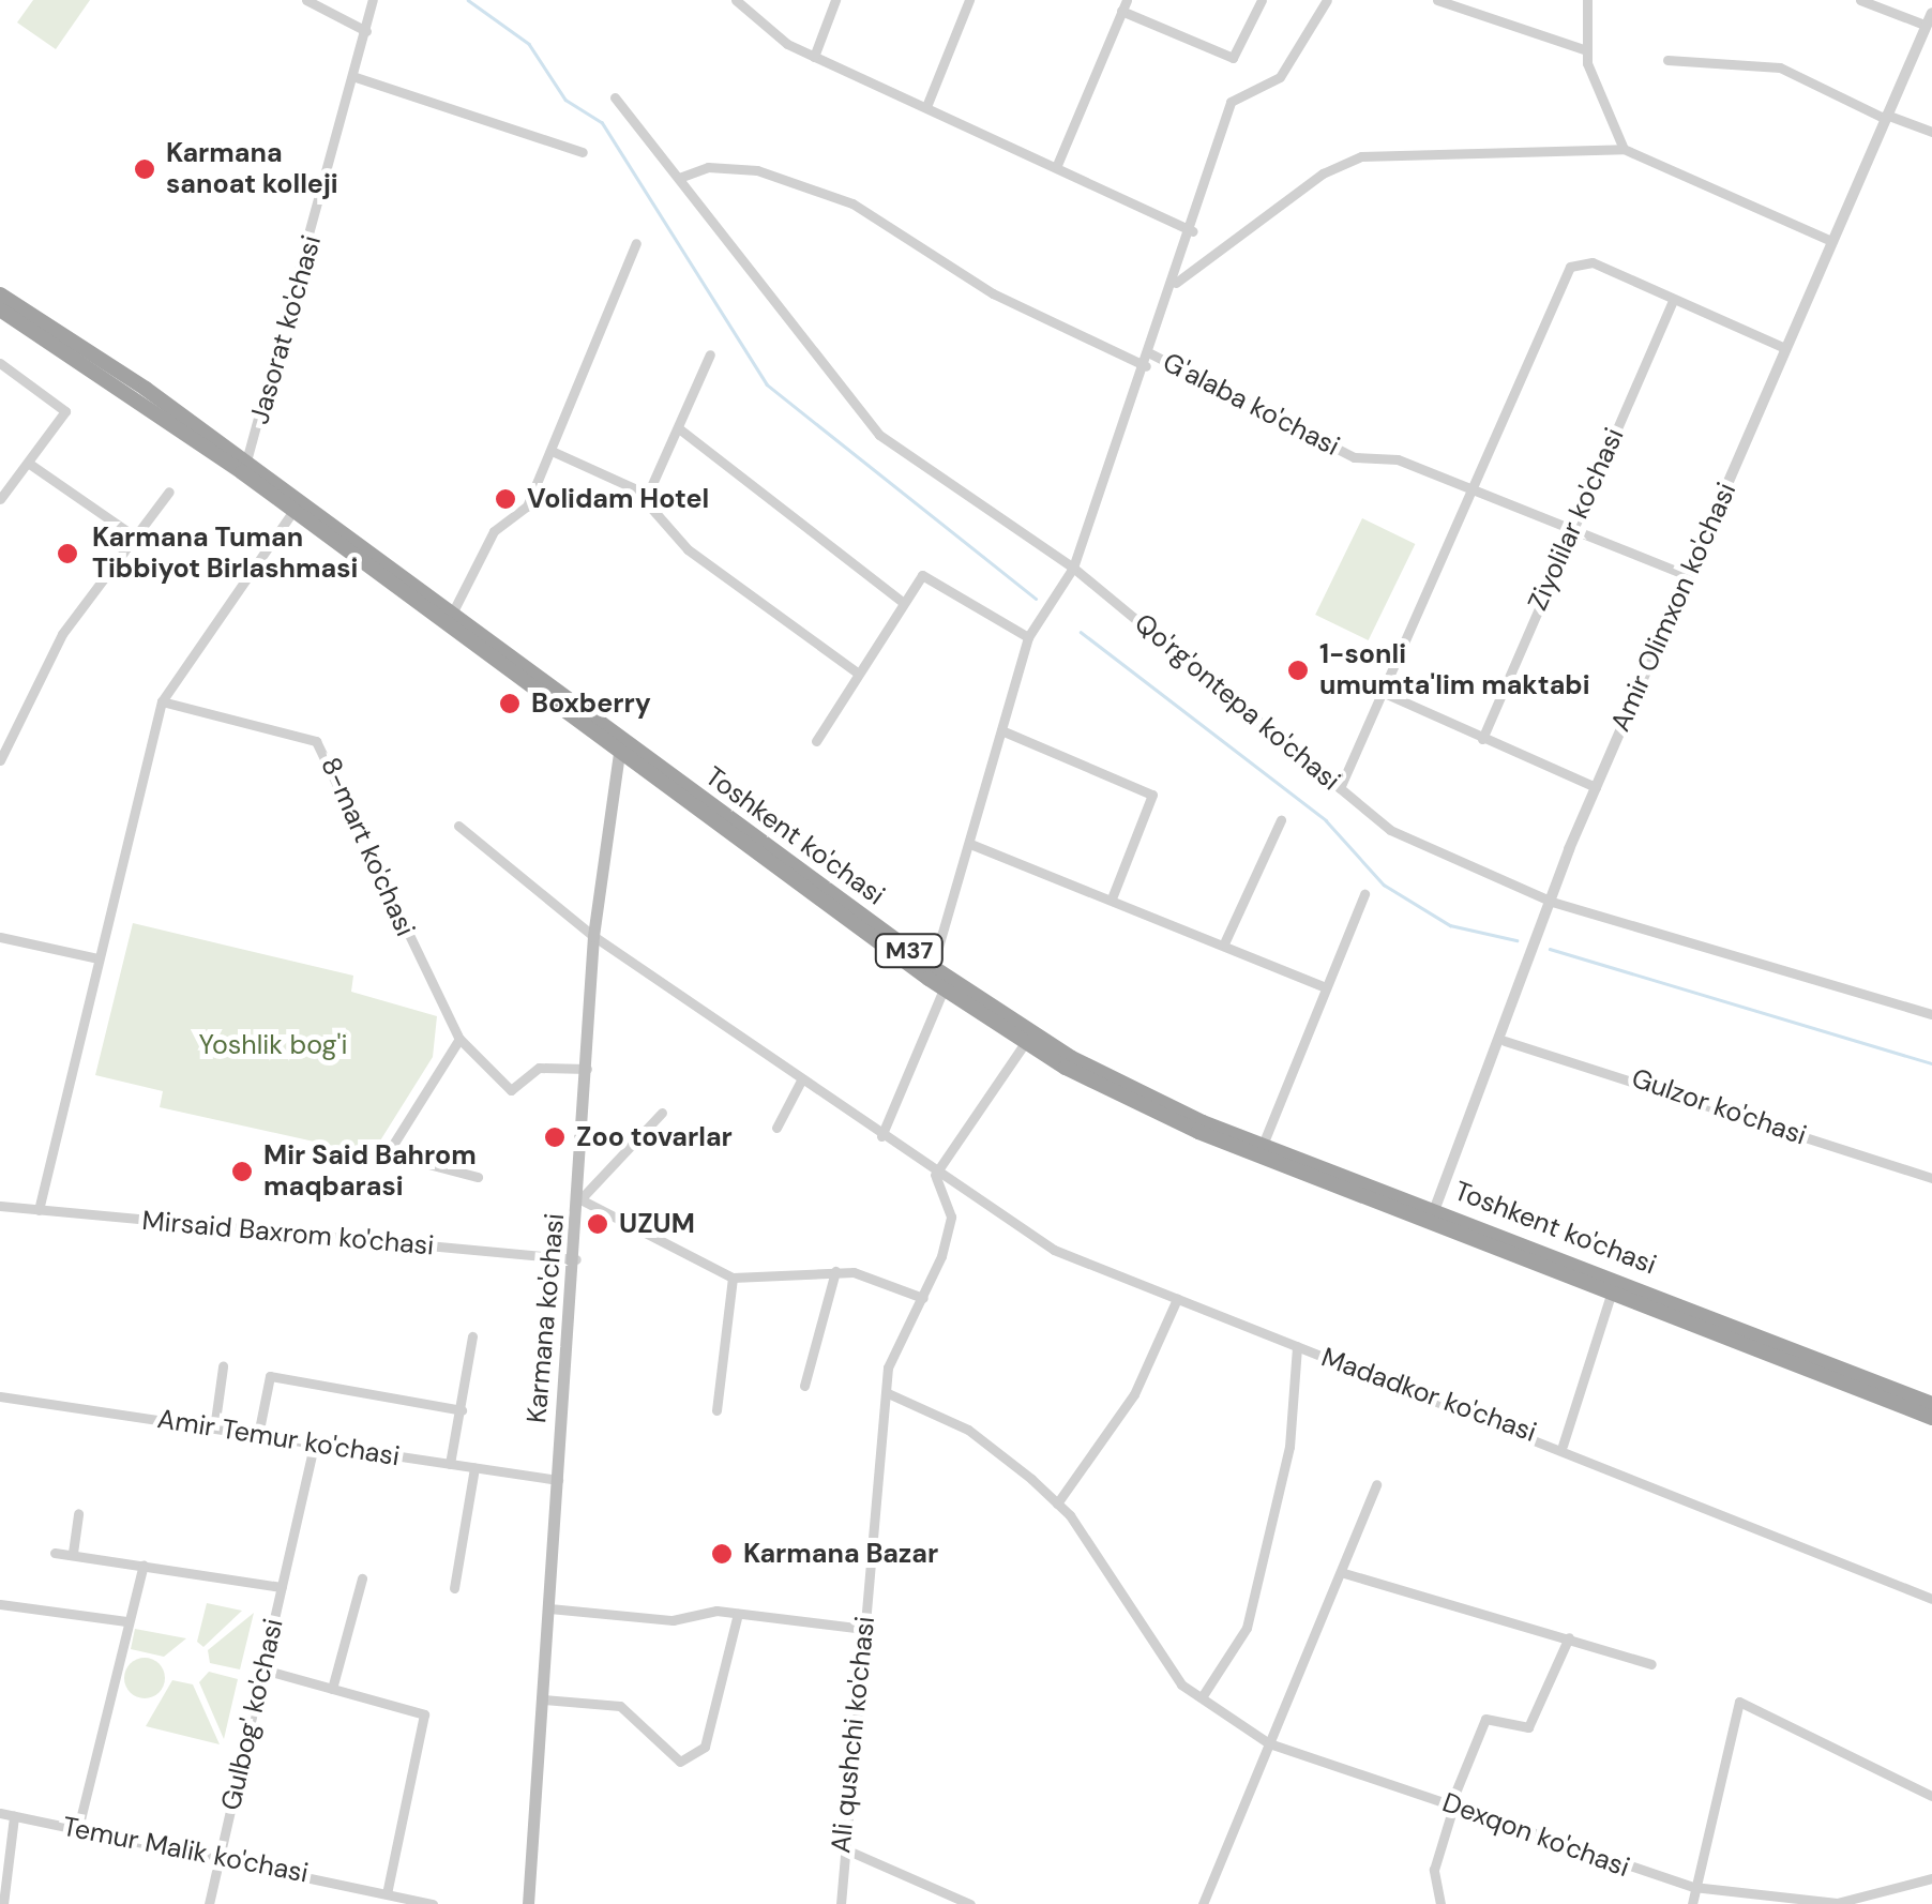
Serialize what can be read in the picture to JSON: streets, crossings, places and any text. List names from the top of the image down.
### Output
{
  "streets": {
    "highway": ["Toshkent ko'chasi", "M37"],
    "main road": ["Karmana ko'chasi"],
    "street": [
      "Jasorat ko'chasi",
      "G'alaba ko'chasi",
      "Ziyolilar ko'chasi",
      "Amir Olimxon ko'chasi",
      "Qo'rg'ontepa ko'chasi",
      "8-mart ko'chasi",
      "Gulzor ko'chasi",
      "Mirsaid Baxrom ko'chasi",
      "Madadkor ko'chasi",
      "Amir Temur ko'chasi",
      "Gulbog' ko'chasi",
      "Ali qushchi ko'chasi",
      "Dexqon ko'chasi",
      "Temur Malik ko'chasi"
    ]
  },
  "crossings": [
    ["Jasorat ko'chasi", "Toshkent ko'chasi"],
    ["G'alaba ko'chasi", "Ziyolilar ko'chasi"],
    ["G'alaba ko'chasi", "Amir Olimxon ko'chasi"],
    ["Amir Olimxon ko'chasi", "Qo'rg'ontepa ko'chasi"],
    ["Amir Olimxon ko'chasi", "Toshkent ko'chasi"],
    ["Amir Olimxon ko'chasi", "Gulzor ko'chasi"],
    ["Toshkent ko'chasi", "Karmana ko'chasi"],
    ["8-mart ko'chasi", "Karmana ko'chasi"],
    ["Mirsaid Baxrom ko'chasi", "Karmana ko'chasi"],
    ["Karmana ko'chasi", "Madadkor ko'chasi"],
    ["Karmana ko'chasi", "Amir Temur ko'chasi"],
    ["Madadkor ko'chasi", "Ali qushchi ko'chasi"],
    ["Amir Temur ko'chasi", "Gulbog' ko'chasi"],
    ["Gulbog' ko'chasi", "Temur Malik ko'chasi"],
    ["Ali qushchi ko'chasi", "Dexqon ko'chasi"]
  ],
  "parks": ["Yoshlik bog'i"],
  "places": [
    "Karmana sanoat kolleji",
    "Volidam Hotel",
    "Karmana Tuman Tibbiyot Birlashmasi",
    "1-sonli umumta'lim maktabi",
    "Boxberry",
    "Zoo tovarlar",
    "Mir Said Bahrom maqbarasi",
    "UZUM",
    "Karmana Bazar"
  ]
}
